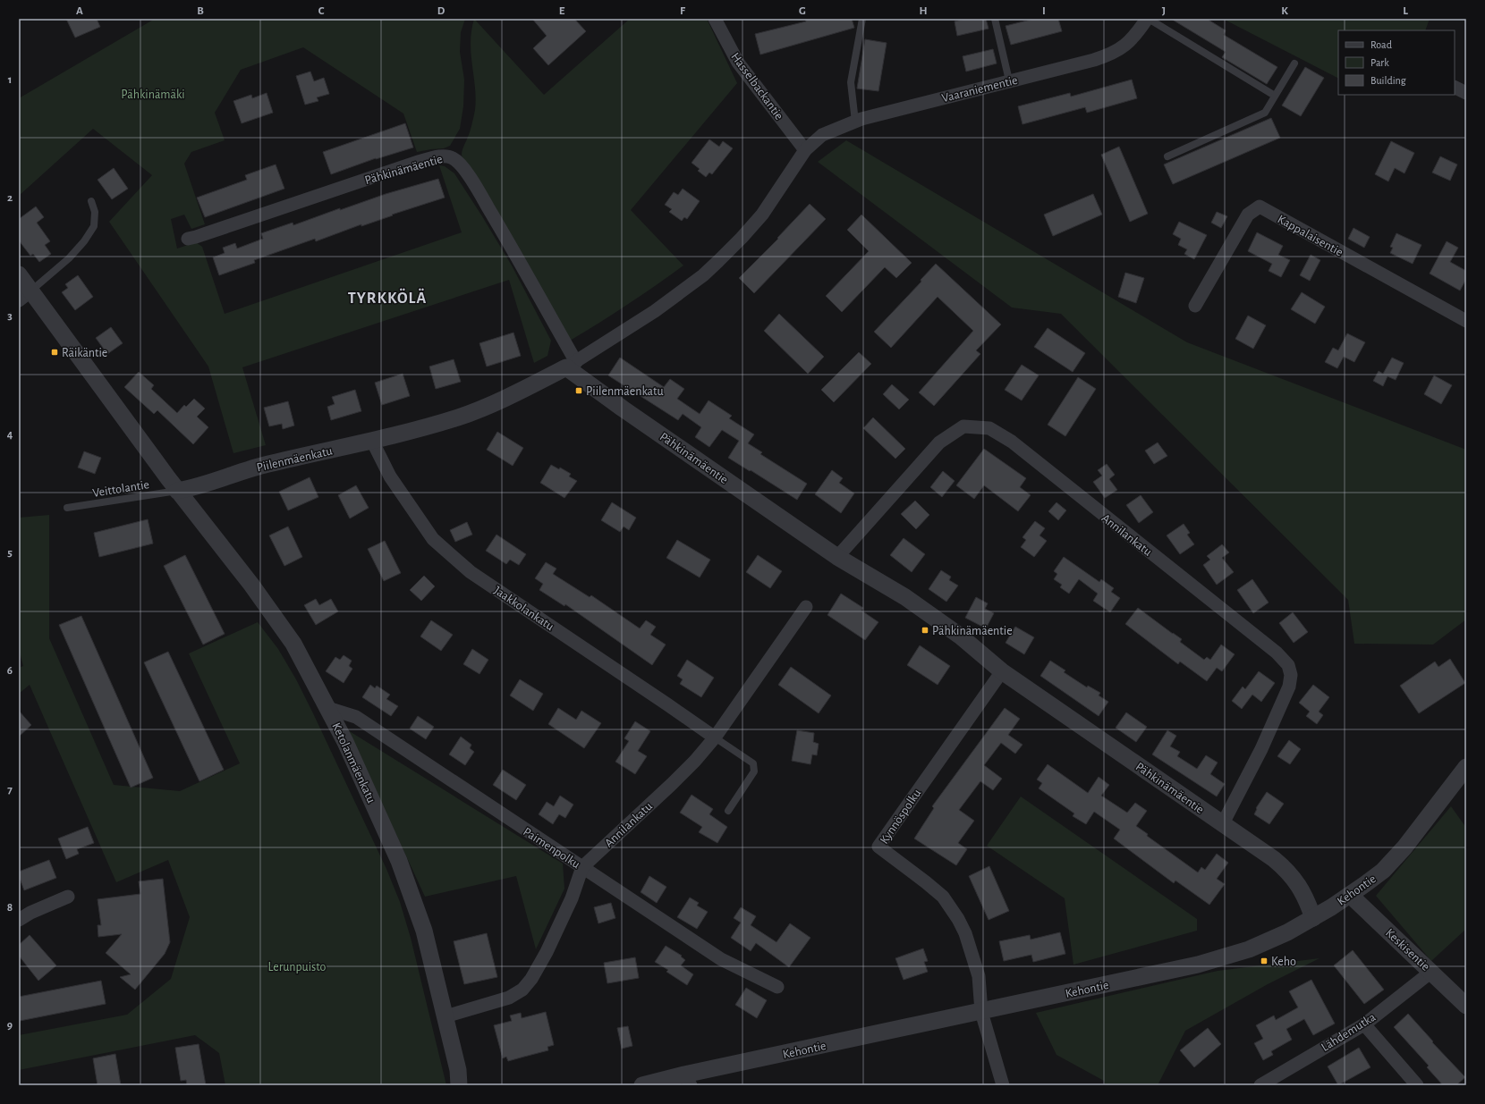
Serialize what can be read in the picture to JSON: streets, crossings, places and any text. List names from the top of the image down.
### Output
{
  "streets": {
    "street": [
      "Hasselbackantie",
      "Vaaraniementie",
      "Pähkinämäentie",
      "Kappalaisentie",
      "Piilenmäenkatu",
      "Annilankatu",
      "Jaakkolankatu",
      "Ketolanmäenkatu",
      "Kynnöspolku",
      "Paimenpolku",
      "Kehontie",
      "Keskisentie",
      "Lähdemutka"
    ],
    "lane": ["Veittolantie"]
  },
  "crossings": [
    ["Hasselbackantie", "Vaaraniementie"],
    ["Hasselbackantie", "Piilenmäenkatu"],
    ["Vaaraniementie", "Piilenmäenkatu"],
    ["Pähkinämäentie", "Piilenmäenkatu"],
    ["Pähkinämäentie", "Annilankatu"],
    ["Pähkinämäentie", "Kynnöspolku"],
    ["Pähkinämäentie", "Kehontie"],
    ["Piilenmäenkatu", "Veittolantie"],
    ["Piilenmäenkatu", "Jaakkolankatu"],
    ["Piilenmäenkatu", "Ketolanmäenkatu"],
    ["Veittolantie", "Ketolanmäenkatu"],
    ["Annilankatu", "Jaakkolankatu"],
    ["Annilankatu", "Ketolanmäenkatu"],
    ["Annilankatu", "Paimenpolku"],
    ["Ketolanmäenkatu", "Paimenpolku"],
    ["Kynnöspolku", "Kehontie"],
    ["Kehontie", "Keskisentie"],
    ["Keskisentie", "Lähdemutka"]
  ],
  "districts": ["TYRKKÖLÄ"],
  "parks": ["Pähkinämäki", "Lerunpuisto"],
  "places": {
    "transit": [
      "Räikäntie",
      "Piilenmäenkatu",
      "Pähkinämäentie",
      "Keho"
    ]
  },
  "legend": ["Road", "Park", "Building"],
  "grid": {
    "columns": [
      "A",
      "B",
      "C",
      "D",
      "E",
      "F",
      "G",
      "H",
      "I",
      "J",
      "K",
      "L"
    ],
    "rows": [
      "1",
      "2",
      "3",
      "4",
      "5",
      "6",
      "7",
      "8",
      "9"
    ]
  }
}
